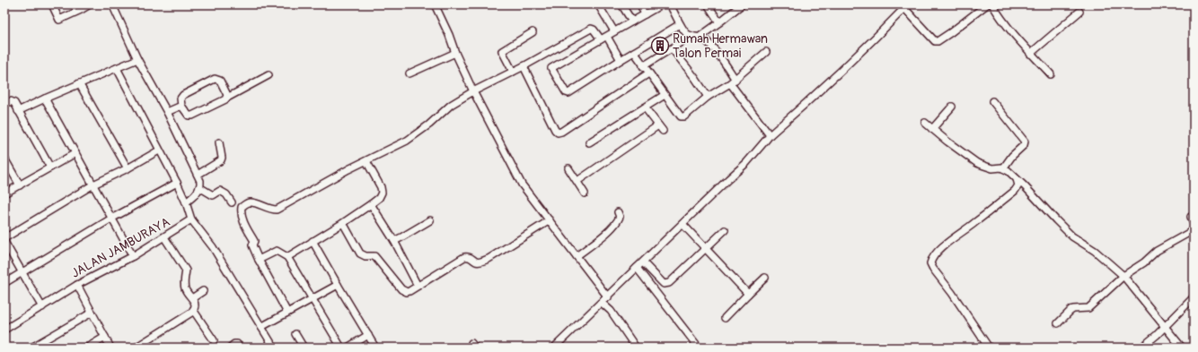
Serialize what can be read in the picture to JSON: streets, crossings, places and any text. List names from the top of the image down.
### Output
{
  "streets": {
    "street": ["JALAN JAMBURAYA"]
  },
  "places": {
    "building": ["Rumah Hermawan Talon Permai"]
  }
}
